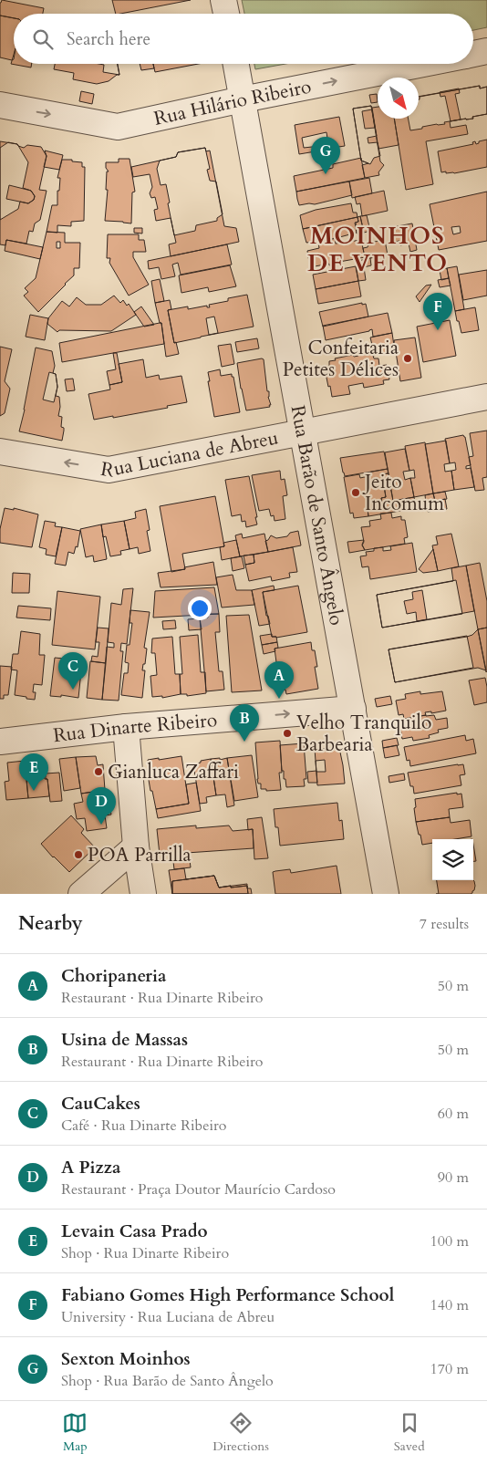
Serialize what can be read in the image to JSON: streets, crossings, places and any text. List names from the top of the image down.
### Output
{
  "streets": {
    "street": [
      "Rua Hilário Ribeiro",
      "Rua Luciana de Abreu",
      "Rua Barão de Santo Ângelo",
      "Rua Dinarte Ribeiro"
    ]
  },
  "crossings": [
    ["Rua Hilário Ribeiro", "Rua Barão de Santo Ângelo"],
    ["Rua Luciana de Abreu", "Rua Barão de Santo Ângelo"],
    ["Rua Barão de Santo Ângelo", "Rua Dinarte Ribeiro"]
  ],
  "one_way": ["Rua Hilário Ribeiro", "Rua Luciana de Abreu", "Rua Dinarte Ribeiro"],
  "districts": ["MOINHOS DE VENTO"],
  "places": [
    "Confeitaria Petites Délices",
    "Jeito Incomum",
    "Velho Tranquilo Barbearia",
    "Gianluca Zaffari",
    "POA Parrilla"
  ],
  "north": "bottom right",
  "page": {
    "search": "Search here",
    "pins": [
      "G",
      "F",
      "C",
      "A",
      "B",
      "E",
      "D"
    ],
    "heading": ["Nearby", "7 results"],
    "list": [
      {
        "mark": "A",
        "name": "Choripaneria",
        "note": "Restaurant · Rua Dinarte Ribeiro",
        "value": "50 m"
      },
      {
        "mark": "B",
        "name": "Usina de Massas",
        "note": "Restaurant · Rua Dinarte Ribeiro",
        "value": "50 m"
      },
      {
        "mark": "C",
        "name": "CauCakes",
        "note": "Café · Rua Dinarte Ribeiro",
        "value": "60 m"
      },
      {
        "mark": "D",
        "name": "A Pizza",
        "note": "Restaurant · Praça Doutor Maurício Cardoso",
        "value": "90 m"
      },
      {
        "mark": "E",
        "name": "Levain Casa Prado",
        "note": "Shop · Rua Dinarte Ribeiro",
        "value": "100 m"
      },
      {
        "mark": "F",
        "name": "Fabiano Gomes High Performance School",
        "note": "University · Rua Luciana de Abreu",
        "value": "140 m"
      },
      {
        "mark": "G",
        "name": "Sexton Moinhos",
        "note": "Shop · Rua Barão de Santo Ângelo",
        "value": "170 m"
      }
    ],
    "nav": ["Map", "Directions", "Saved"]
  }
}
